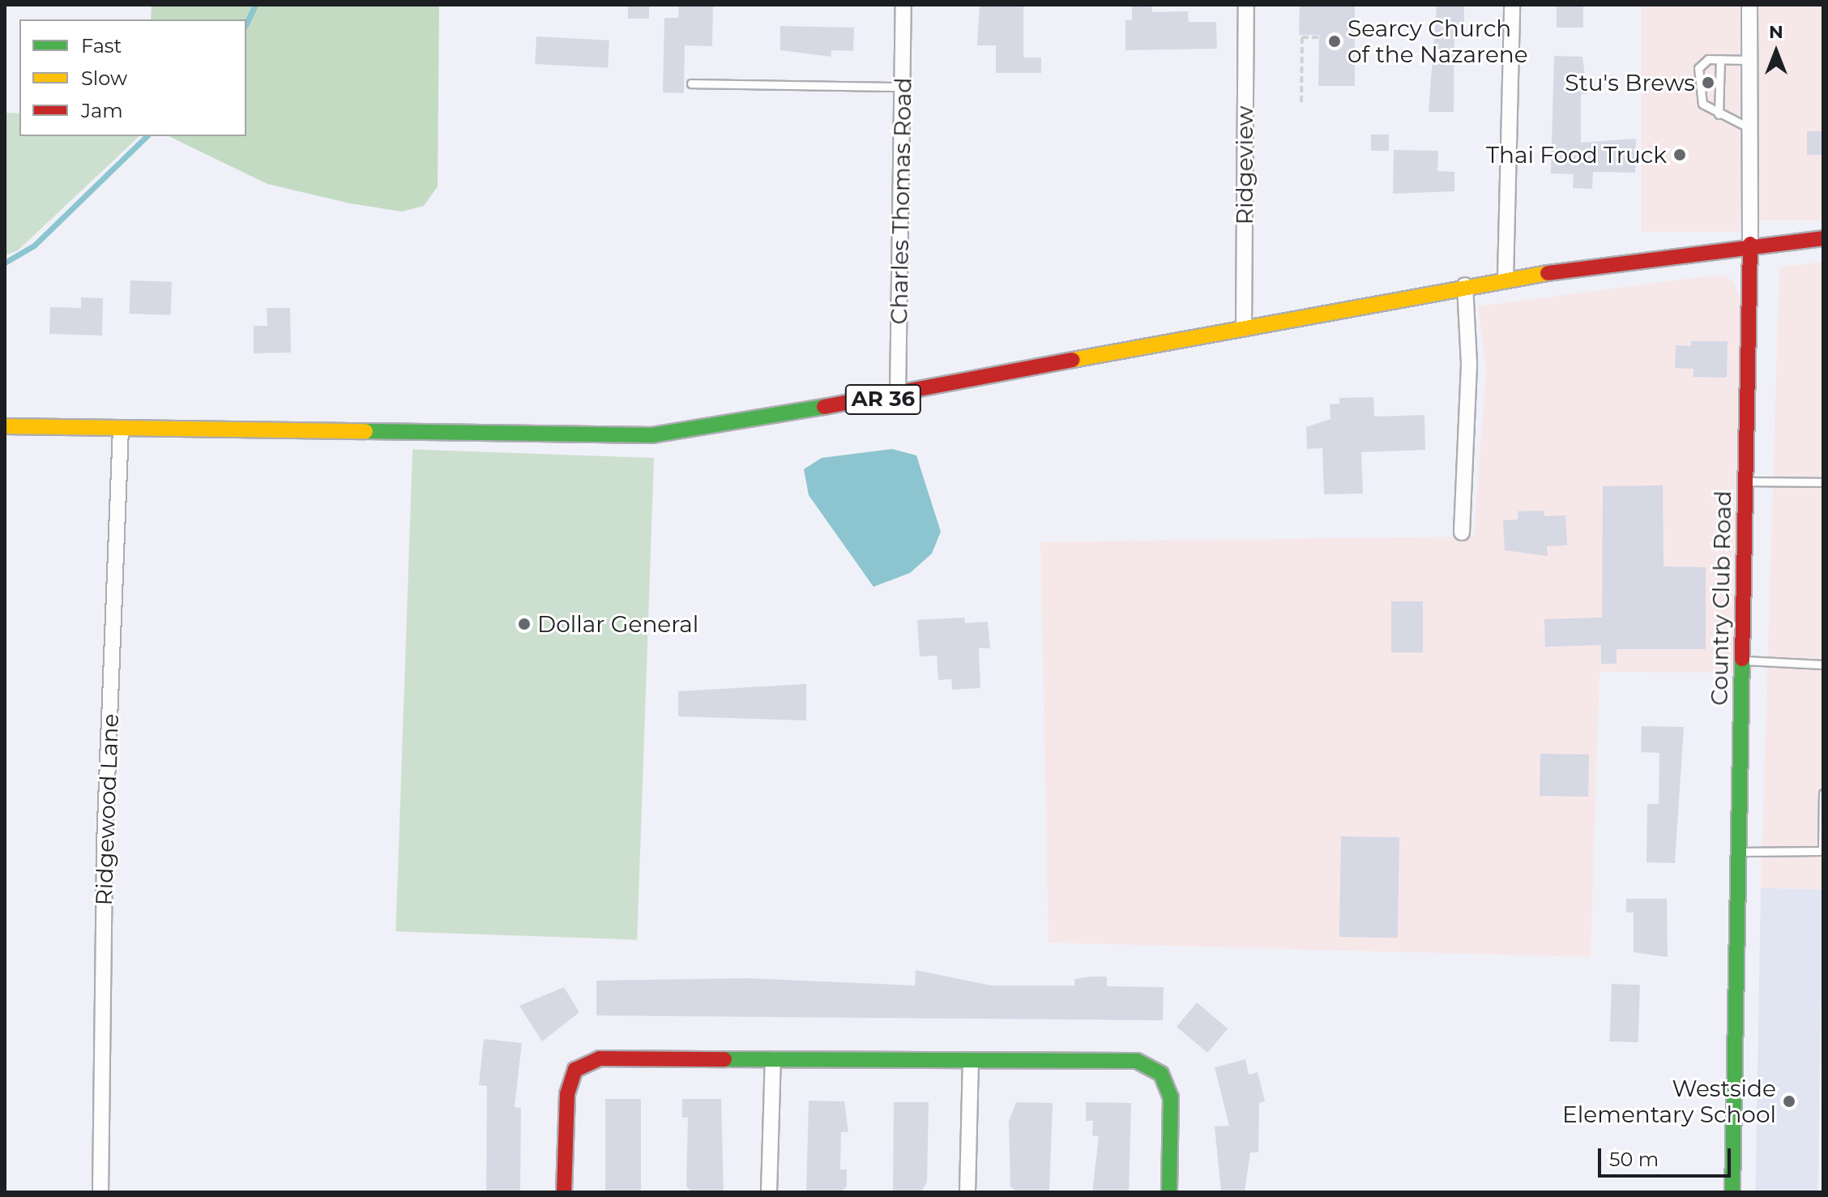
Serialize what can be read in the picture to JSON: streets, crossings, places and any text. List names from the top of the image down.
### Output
{
  "streets": {
    "main road": ["AR 36", "Country Club Road"],
    "street": ["Ridgeview", "Charles Thomas Road", "Ridgewood Lane"]
  },
  "crossings": [
    ["Ridgeview", "AR 36"],
    ["Charles Thomas Road", "AR 36"],
    ["AR 36", "Country Club Road"],
    ["AR 36", "Ridgewood Lane"]
  ],
  "places": [
    "Searcy Church of the Nazarene",
    "Stu's Brews",
    "Thai Food Truck",
    "Dollar General",
    "Westside Elementary School"
  ],
  "legend": ["Fast", "Slow", "Jam"],
  "scale_bar": "50 m",
  "north": "top"
}
